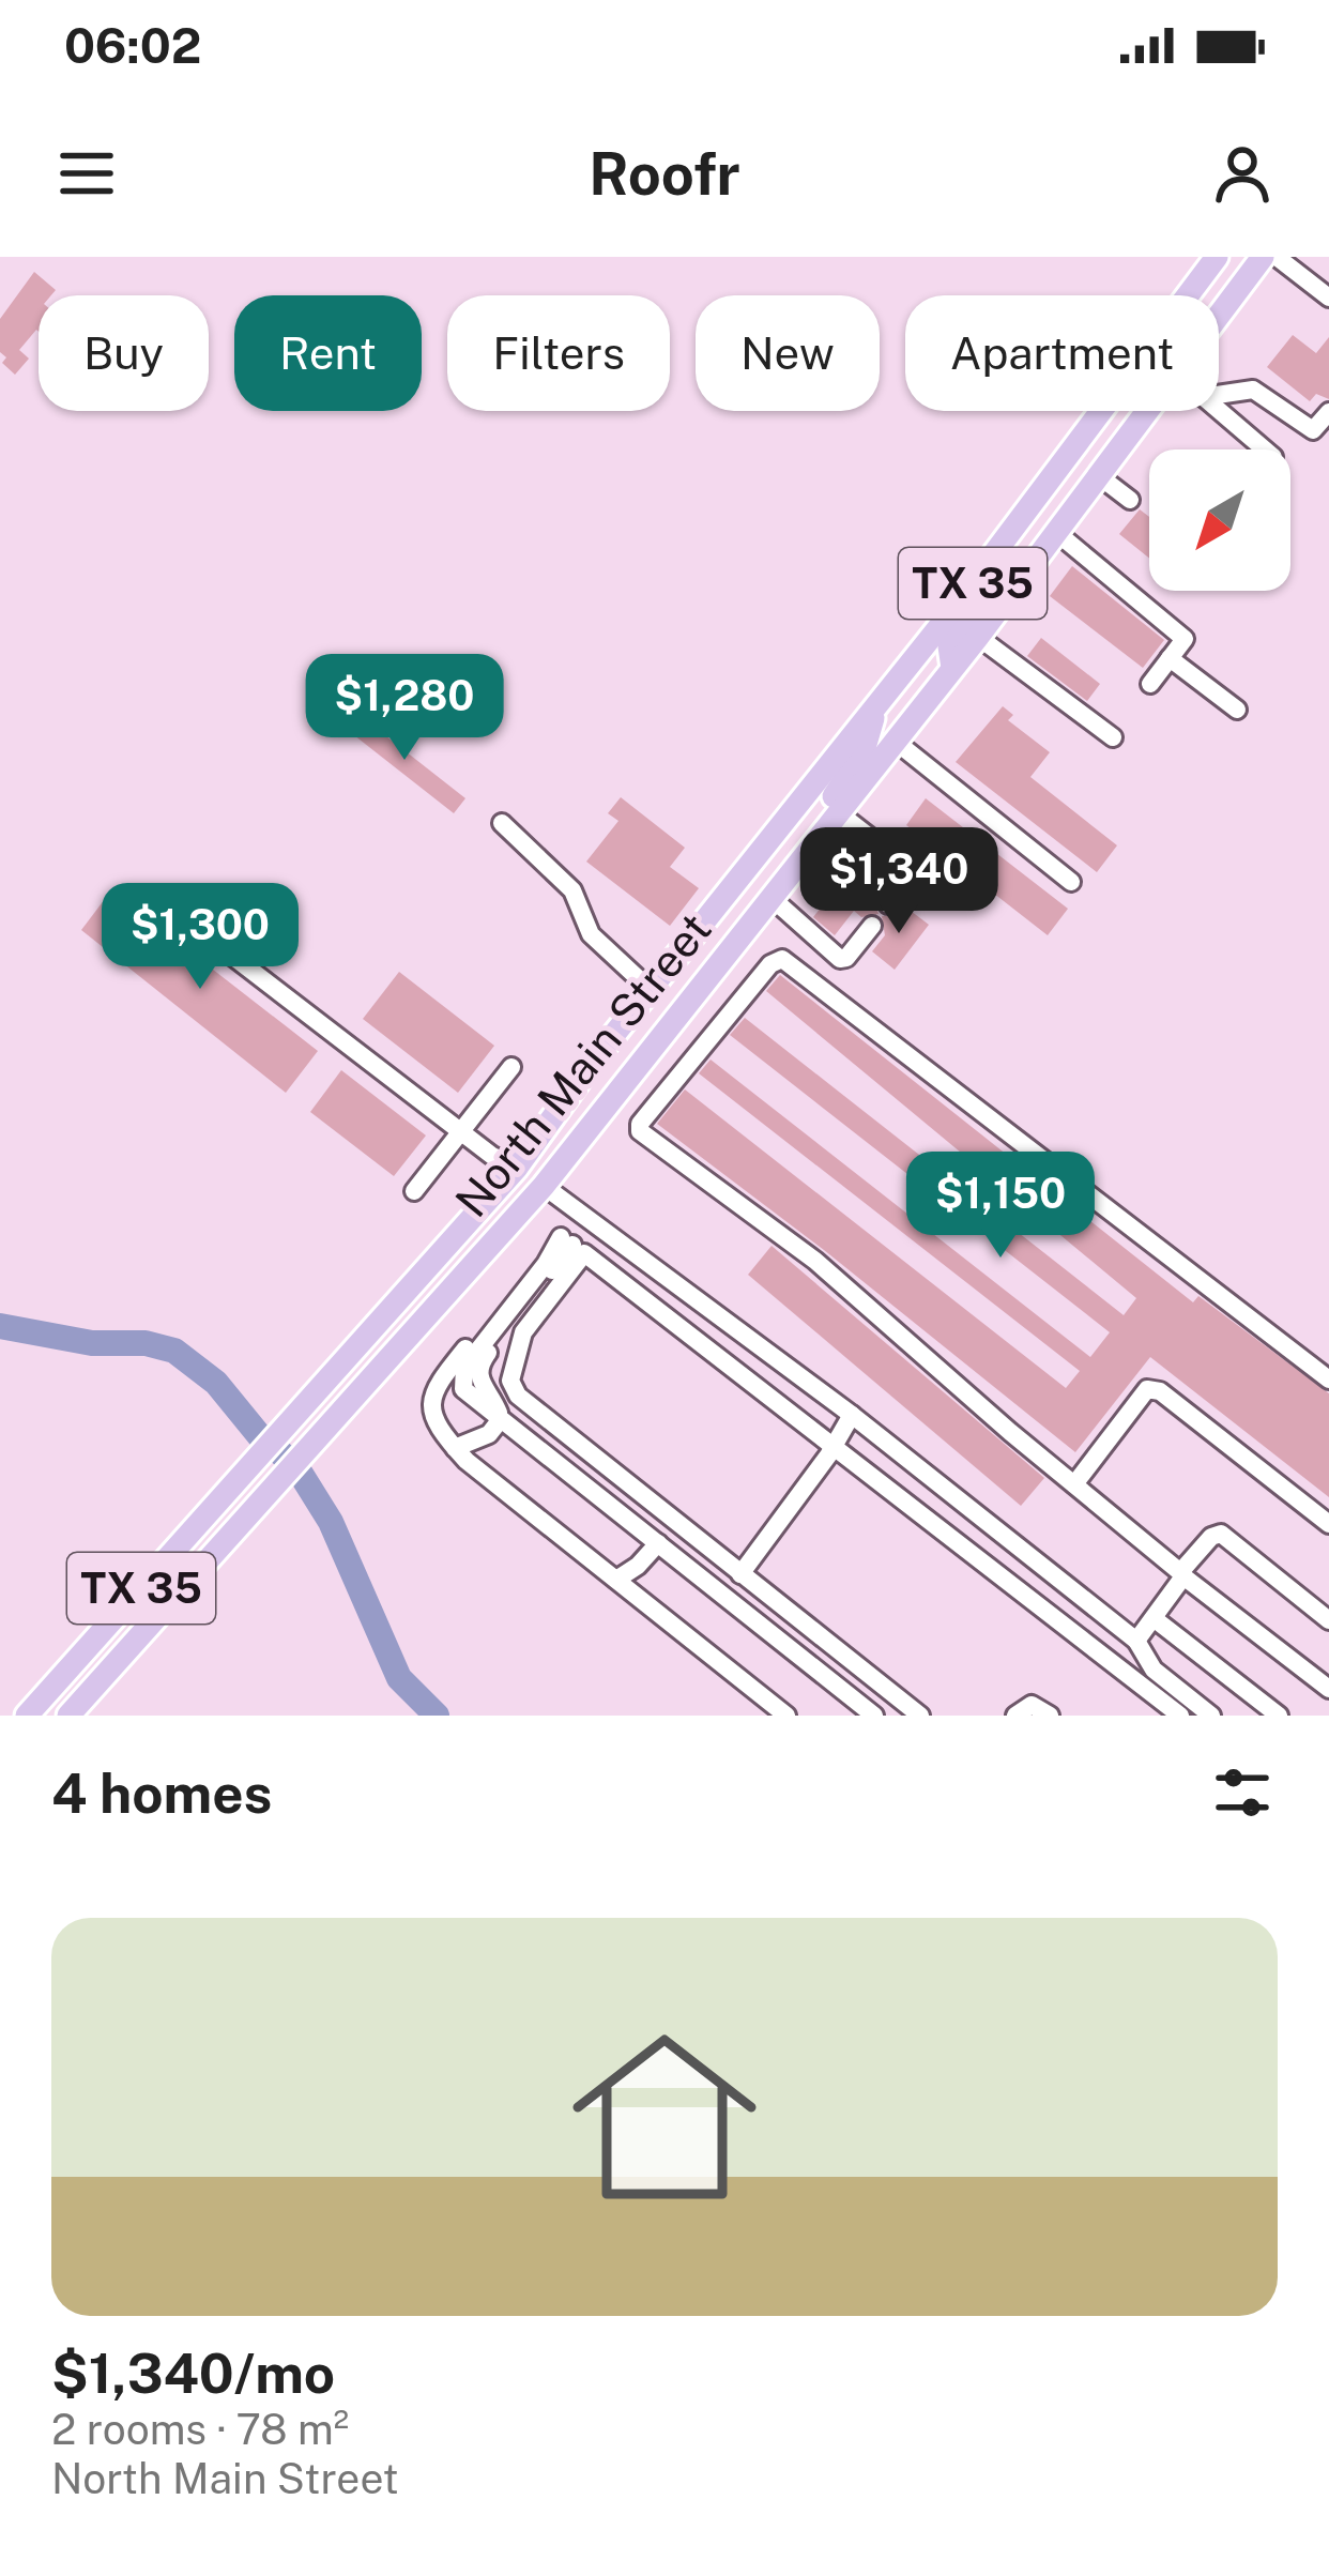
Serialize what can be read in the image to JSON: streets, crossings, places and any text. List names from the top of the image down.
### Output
{
  "streets": {
    "main road": ["TX 35", "North Main Street"]
  },
  "crossings": [
    ["TX 35", "North Main Street"]
  ],
  "north": "bottom left",
  "page": {
    "status": "06:02",
    "header": "Roofr",
    "chip": [
      "Buy",
      "Rent",
      "Filters",
      "New",
      "Apartment"
    ],
    "price": [
      "$1,280",
      "$1,340",
      "$1,300",
      "$1,150"
    ],
    "heading": "4 homes",
    "list": [
      {
        "name": "$1,340/mo",
        "note": "2 rooms · 78 m² · North Main Street"
      }
    ]
  }
}
